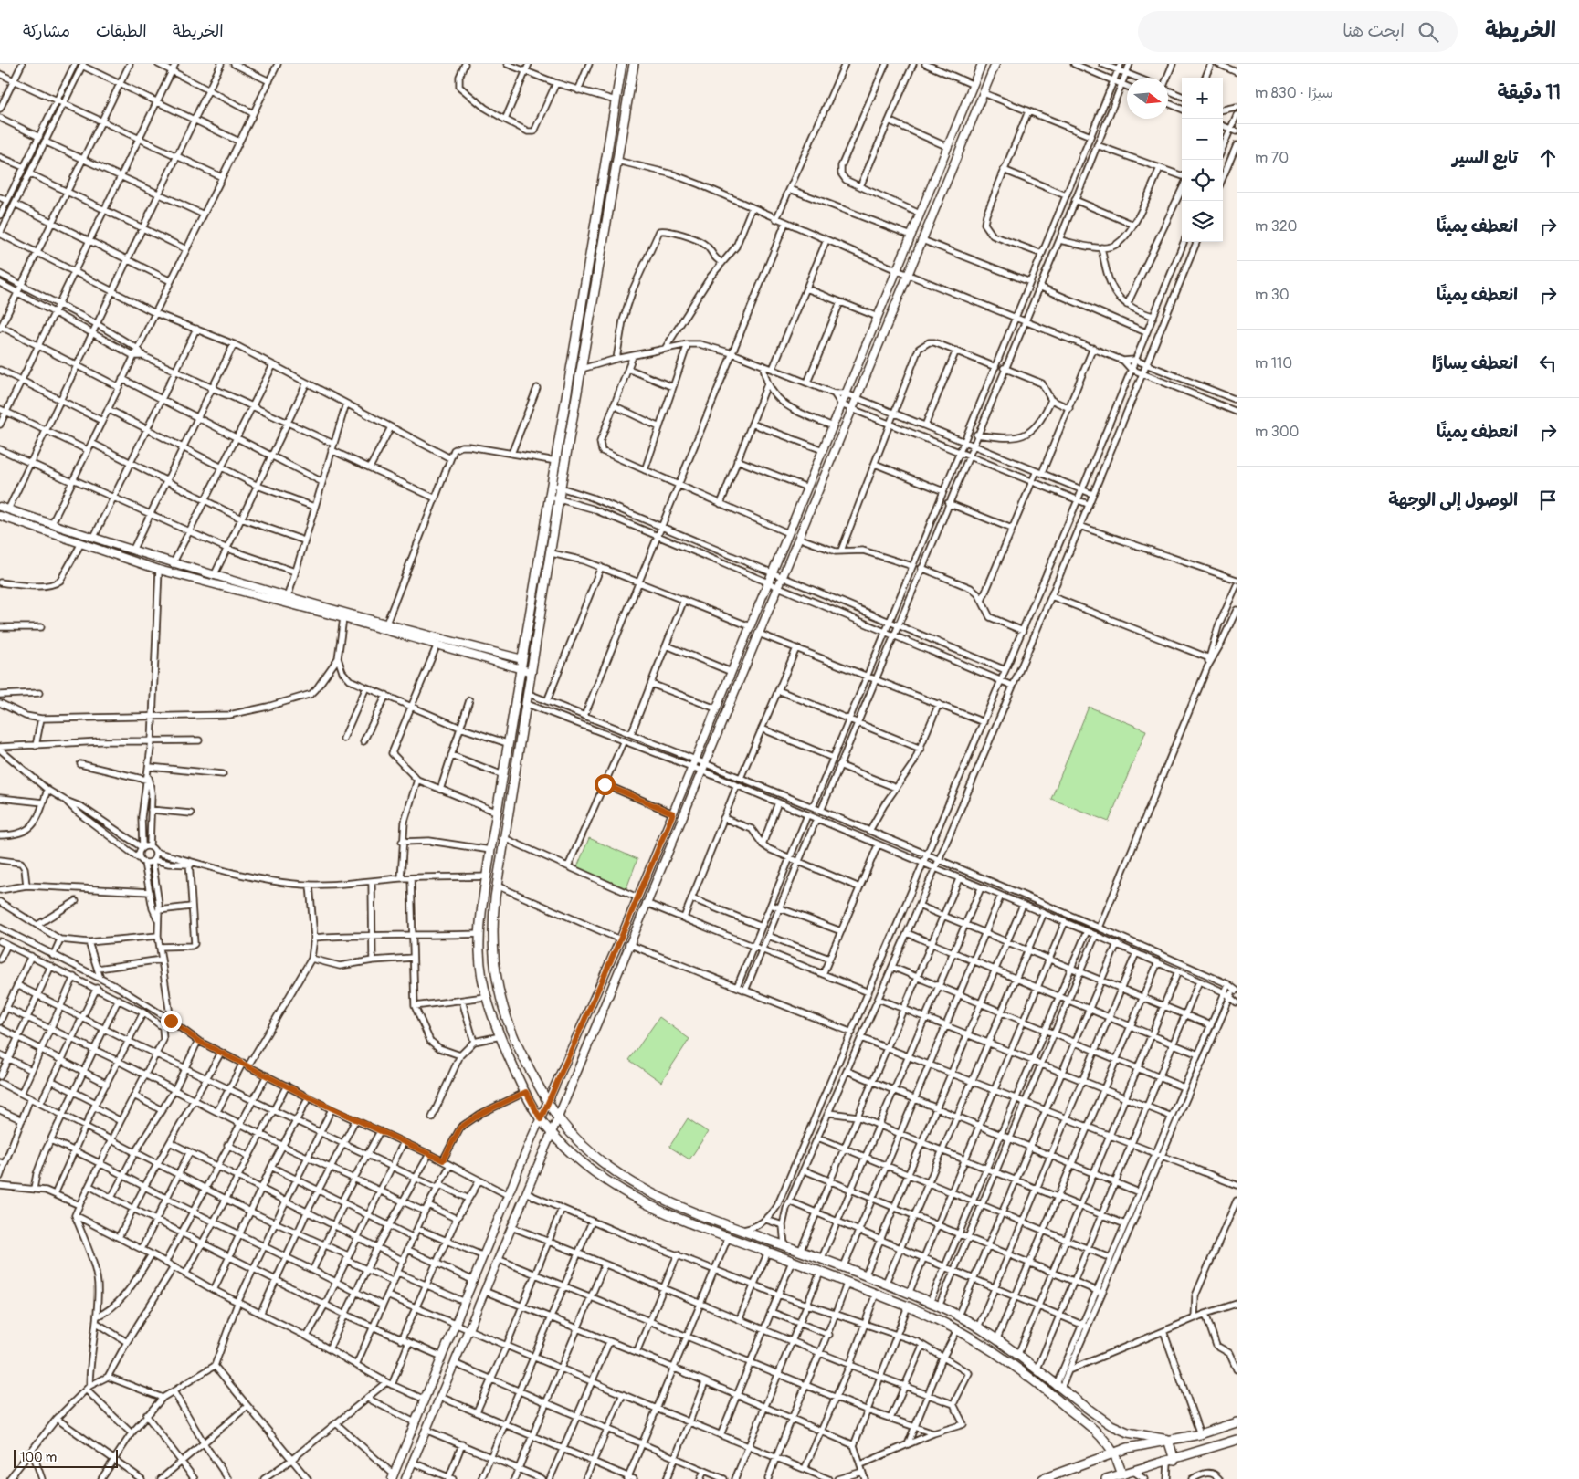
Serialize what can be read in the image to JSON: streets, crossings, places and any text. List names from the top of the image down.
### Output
{
  "scale_bar": "100 m",
  "north": "right",
  "page": {
    "header": "الخريطة",
    "search": "ابحث هنا",
    "nav": ["الخريطة", "الطبقات", "مشاركة"],
    "heading": ["11 دقيقة", "سيرًا · 830 m"],
    "map_buttons": ["+", "−"],
    "list": [
      ["تابع السير", "70 m"],
      ["انعطف يمينًا", "320 m"],
      ["انعطف يمينًا", "30 m"],
      ["انعطف يسارًا", "110 m"],
      ["انعطف يمينًا", "300 m"],
      "الوصول إلى الوجهة"
    ],
    "scale": "100 m"
  }
}
